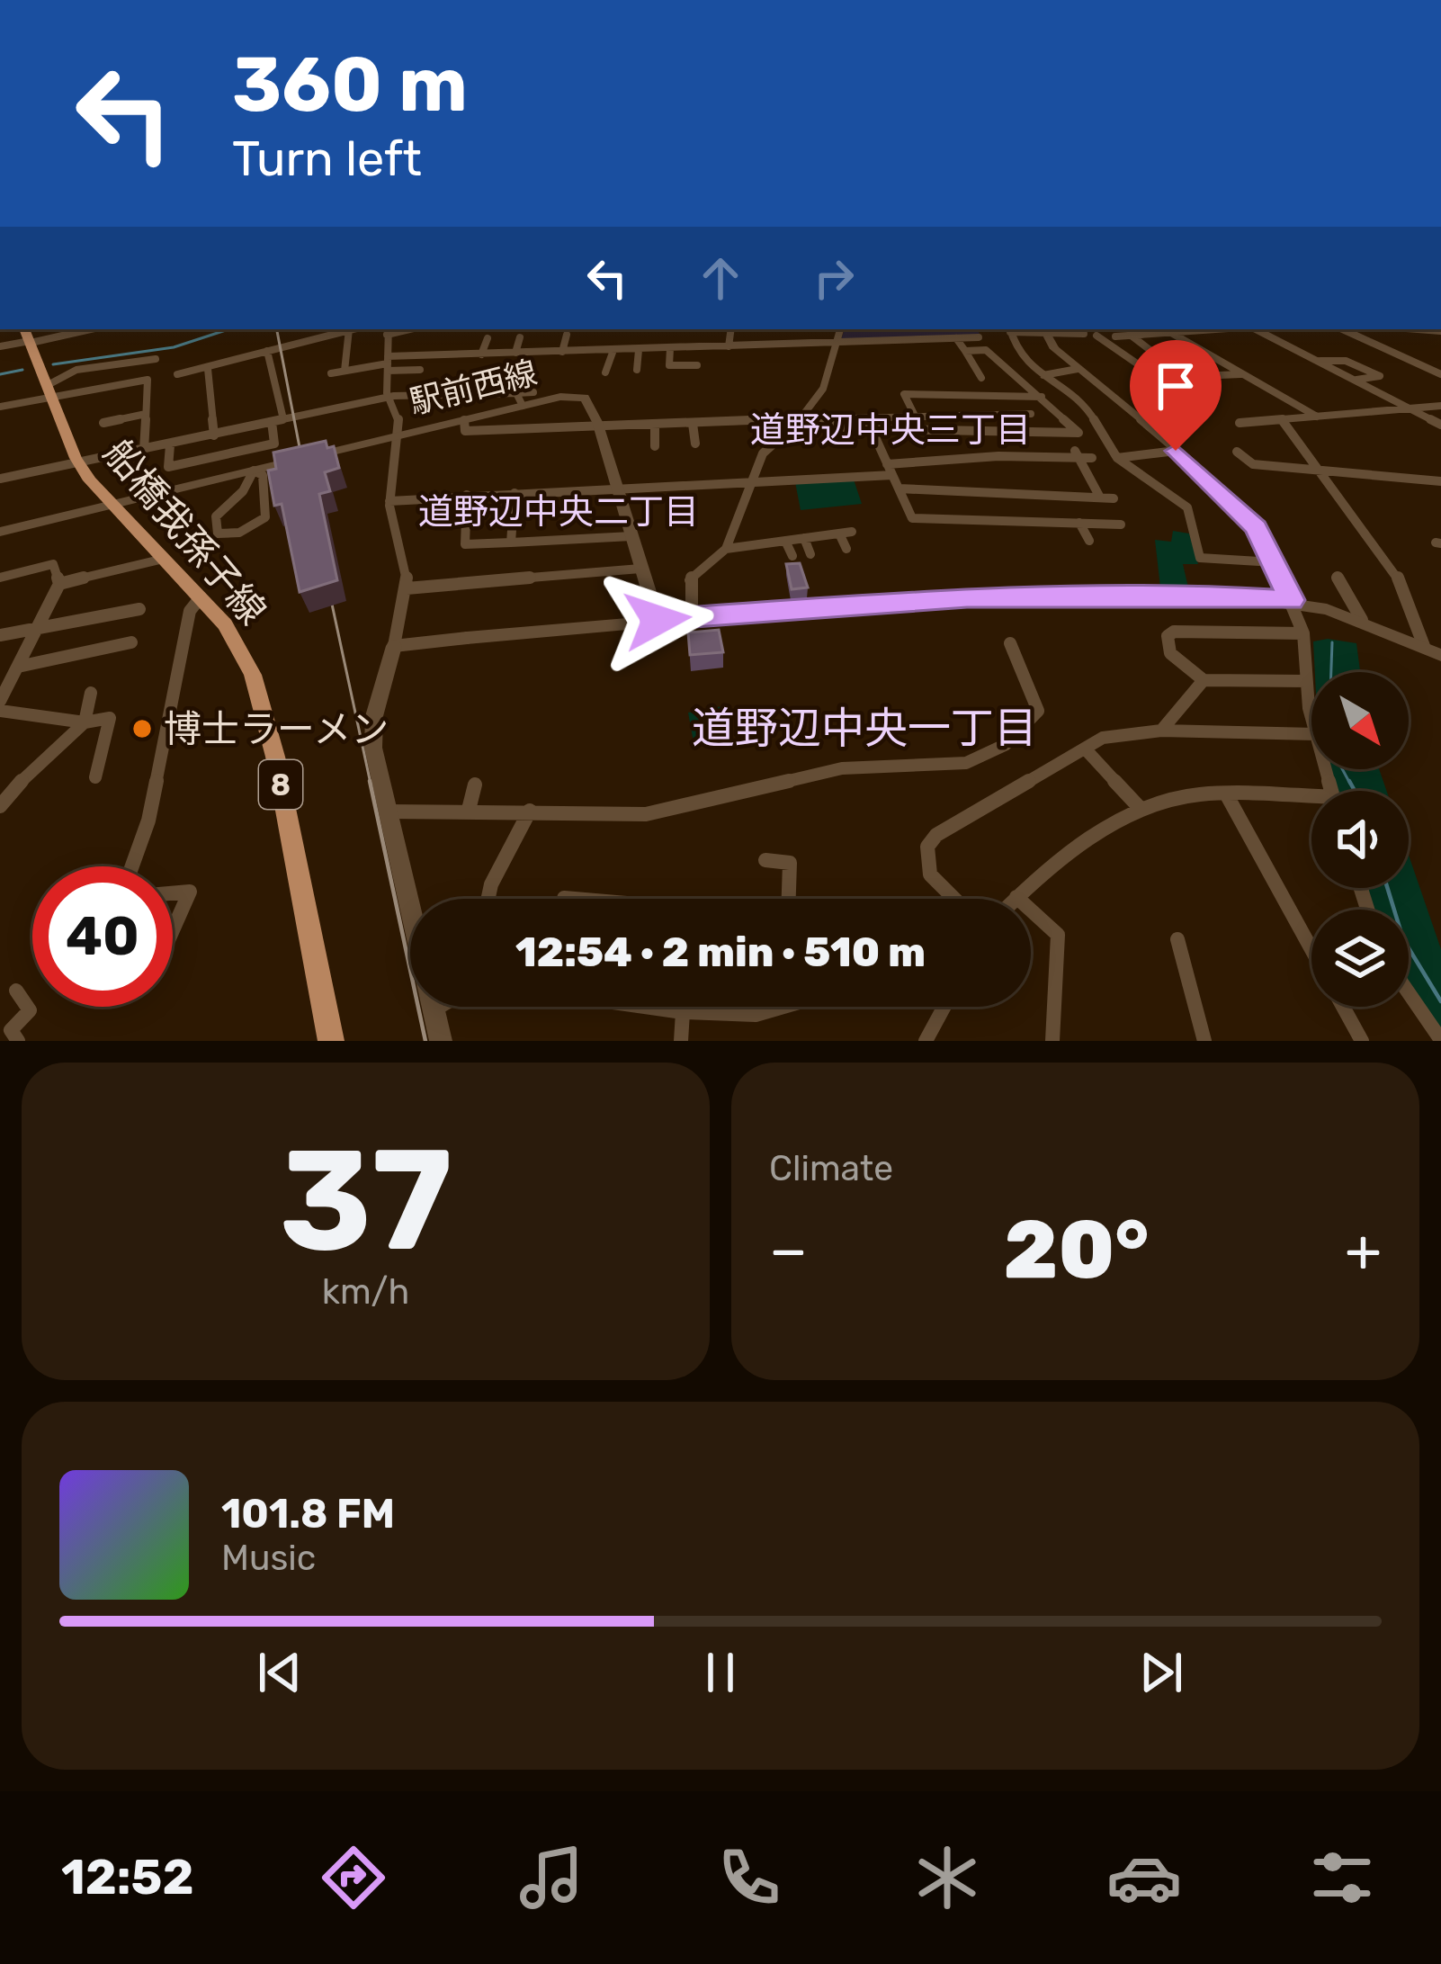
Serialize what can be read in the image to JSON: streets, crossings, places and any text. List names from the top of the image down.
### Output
{
  "streets": {
    "main road": ["船橋我孫子線", "8"],
    "street": ["駅前西線"]
  },
  "crossings": [
    ["駅前西線", "船橋我孫子線"]
  ],
  "districts": ["道野辺中央三丁目", "道野辺中央二丁目", "道野辺中央一丁目"],
  "places": ["博士ラーメン"],
  "north": "bottom right",
  "page": {
    "turn": ["360 m", "Turn left"],
    "limit": "40",
    "trip": "12:54 · 2 min · 510 m",
    "tile": [
      ["37", "km/h"],
      "Climate"
    ],
    "heat": ["−", "20°", "+"],
    "song": ["101.8 FM", "Music"],
    "tabs": "12:52"
  }
}
